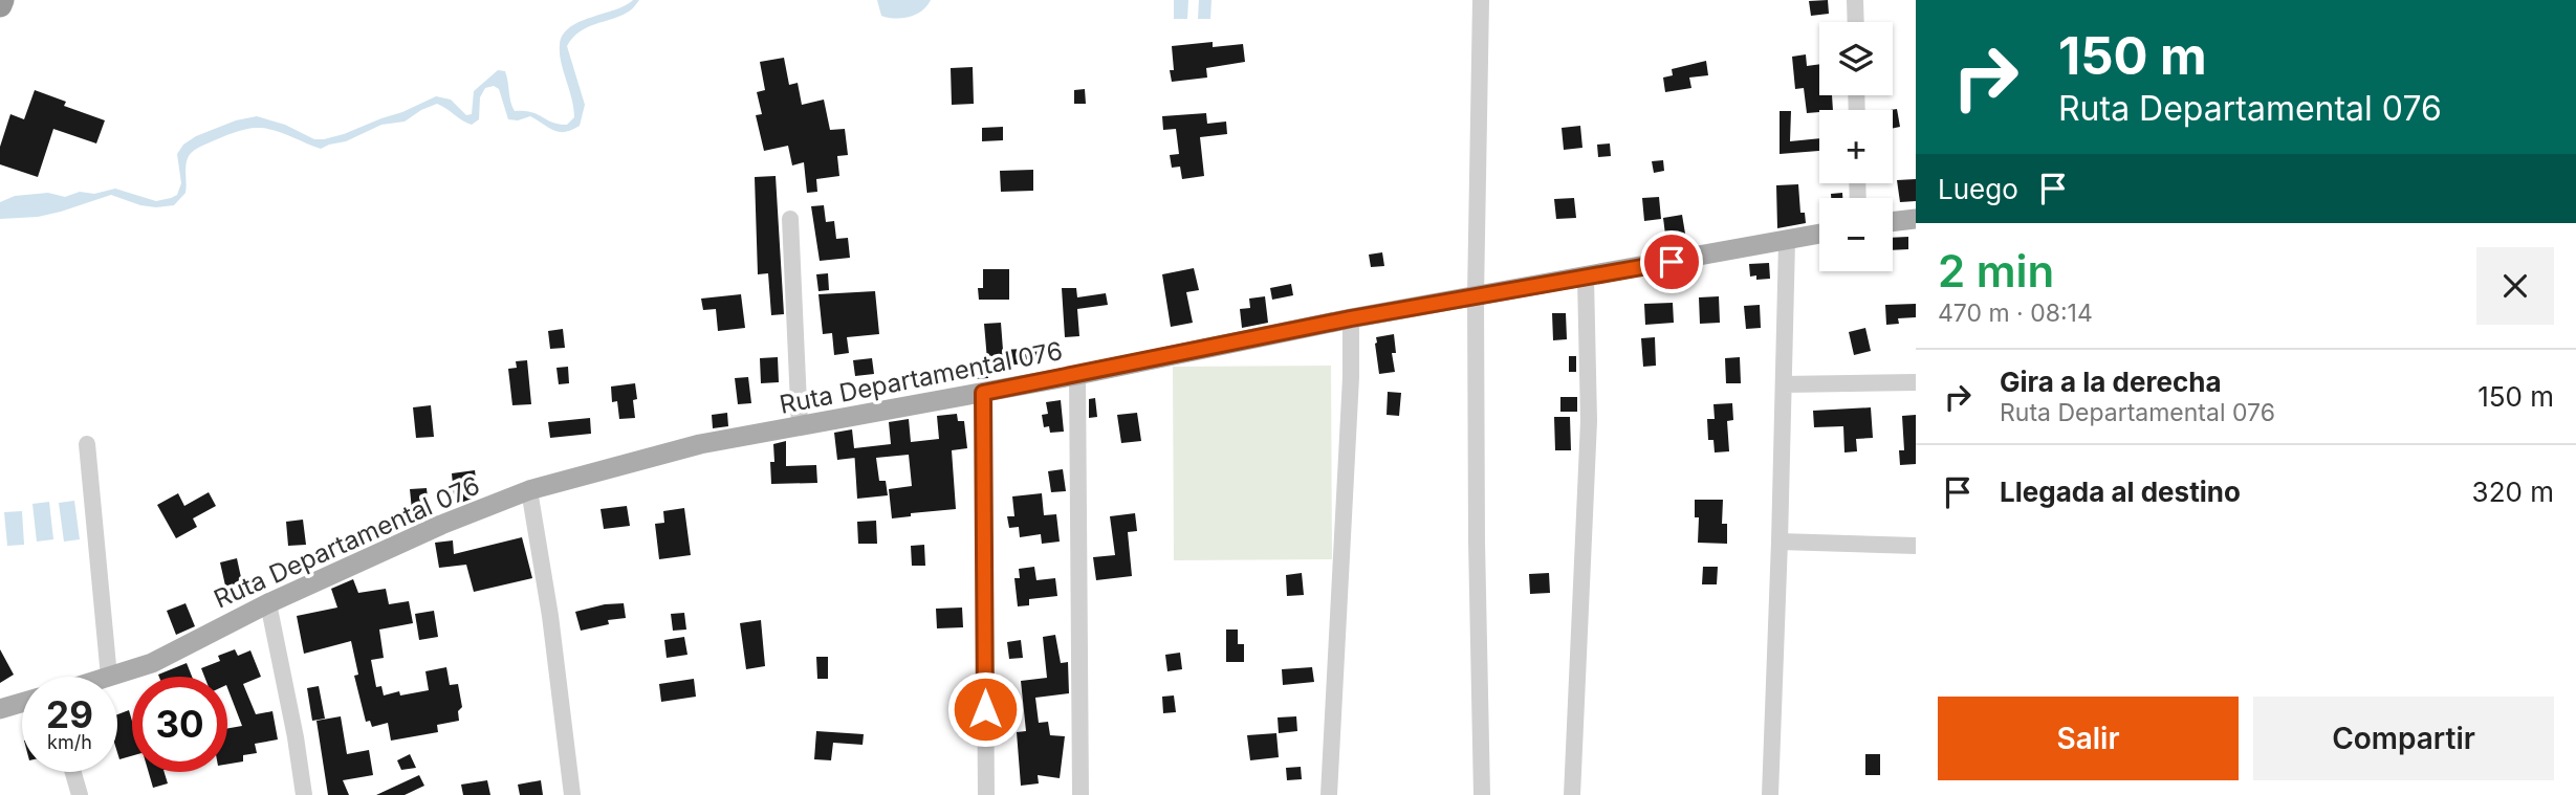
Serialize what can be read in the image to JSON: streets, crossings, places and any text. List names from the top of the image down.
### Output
{
  "streets": {
    "main road": ["Ruta Departamental 076"]
  },
  "page": {
    "turn": ["150 m", "Ruta Departamental 076"],
    "map_buttons": ["+", "−"],
    "then": "Luego",
    "heading": ["2 min", "470 m · 08:14"],
    "list": [
      {
        "name": "Gira a la derecha",
        "note": "Ruta Departamental 076",
        "value": "150 m"
      },
      {
        "name": "Llegada al destino",
        "value": "320 m"
      }
    ],
    "speed": "29 km/h",
    "limit": "30",
    "buttons": ["Salir", "Compartir"]
  }
}
